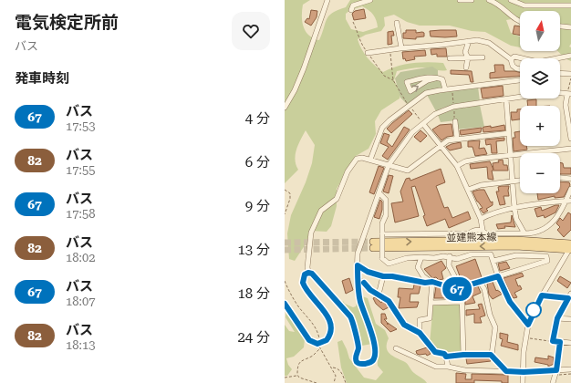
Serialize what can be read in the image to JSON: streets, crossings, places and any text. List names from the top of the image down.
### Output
{
  "streets": {
    "main road": ["並建熊本線"]
  },
  "lines": ["bus line 67"],
  "north": "top",
  "page": {
    "heading": [
      ["電気検定所前", "バス"],
      "発車時刻"
    ],
    "on_map": "67",
    "map_buttons": ["+", "−"],
    "list": [
      {
        "mark": "67",
        "name": "バス",
        "note": "17:53",
        "value": "4 分"
      },
      {
        "mark": "82",
        "name": "バス",
        "note": "17:55",
        "value": "6 分"
      },
      {
        "mark": "67",
        "name": "バス",
        "note": "17:58",
        "value": "9 分"
      },
      {
        "mark": "82",
        "name": "バス",
        "note": "18:02",
        "value": "13 分"
      },
      {
        "mark": "67",
        "name": "バス",
        "note": "18:07",
        "value": "18 分"
      },
      {
        "mark": "82",
        "name": "バス",
        "note": "18:13",
        "value": "24 分"
      }
    ]
  }
}
